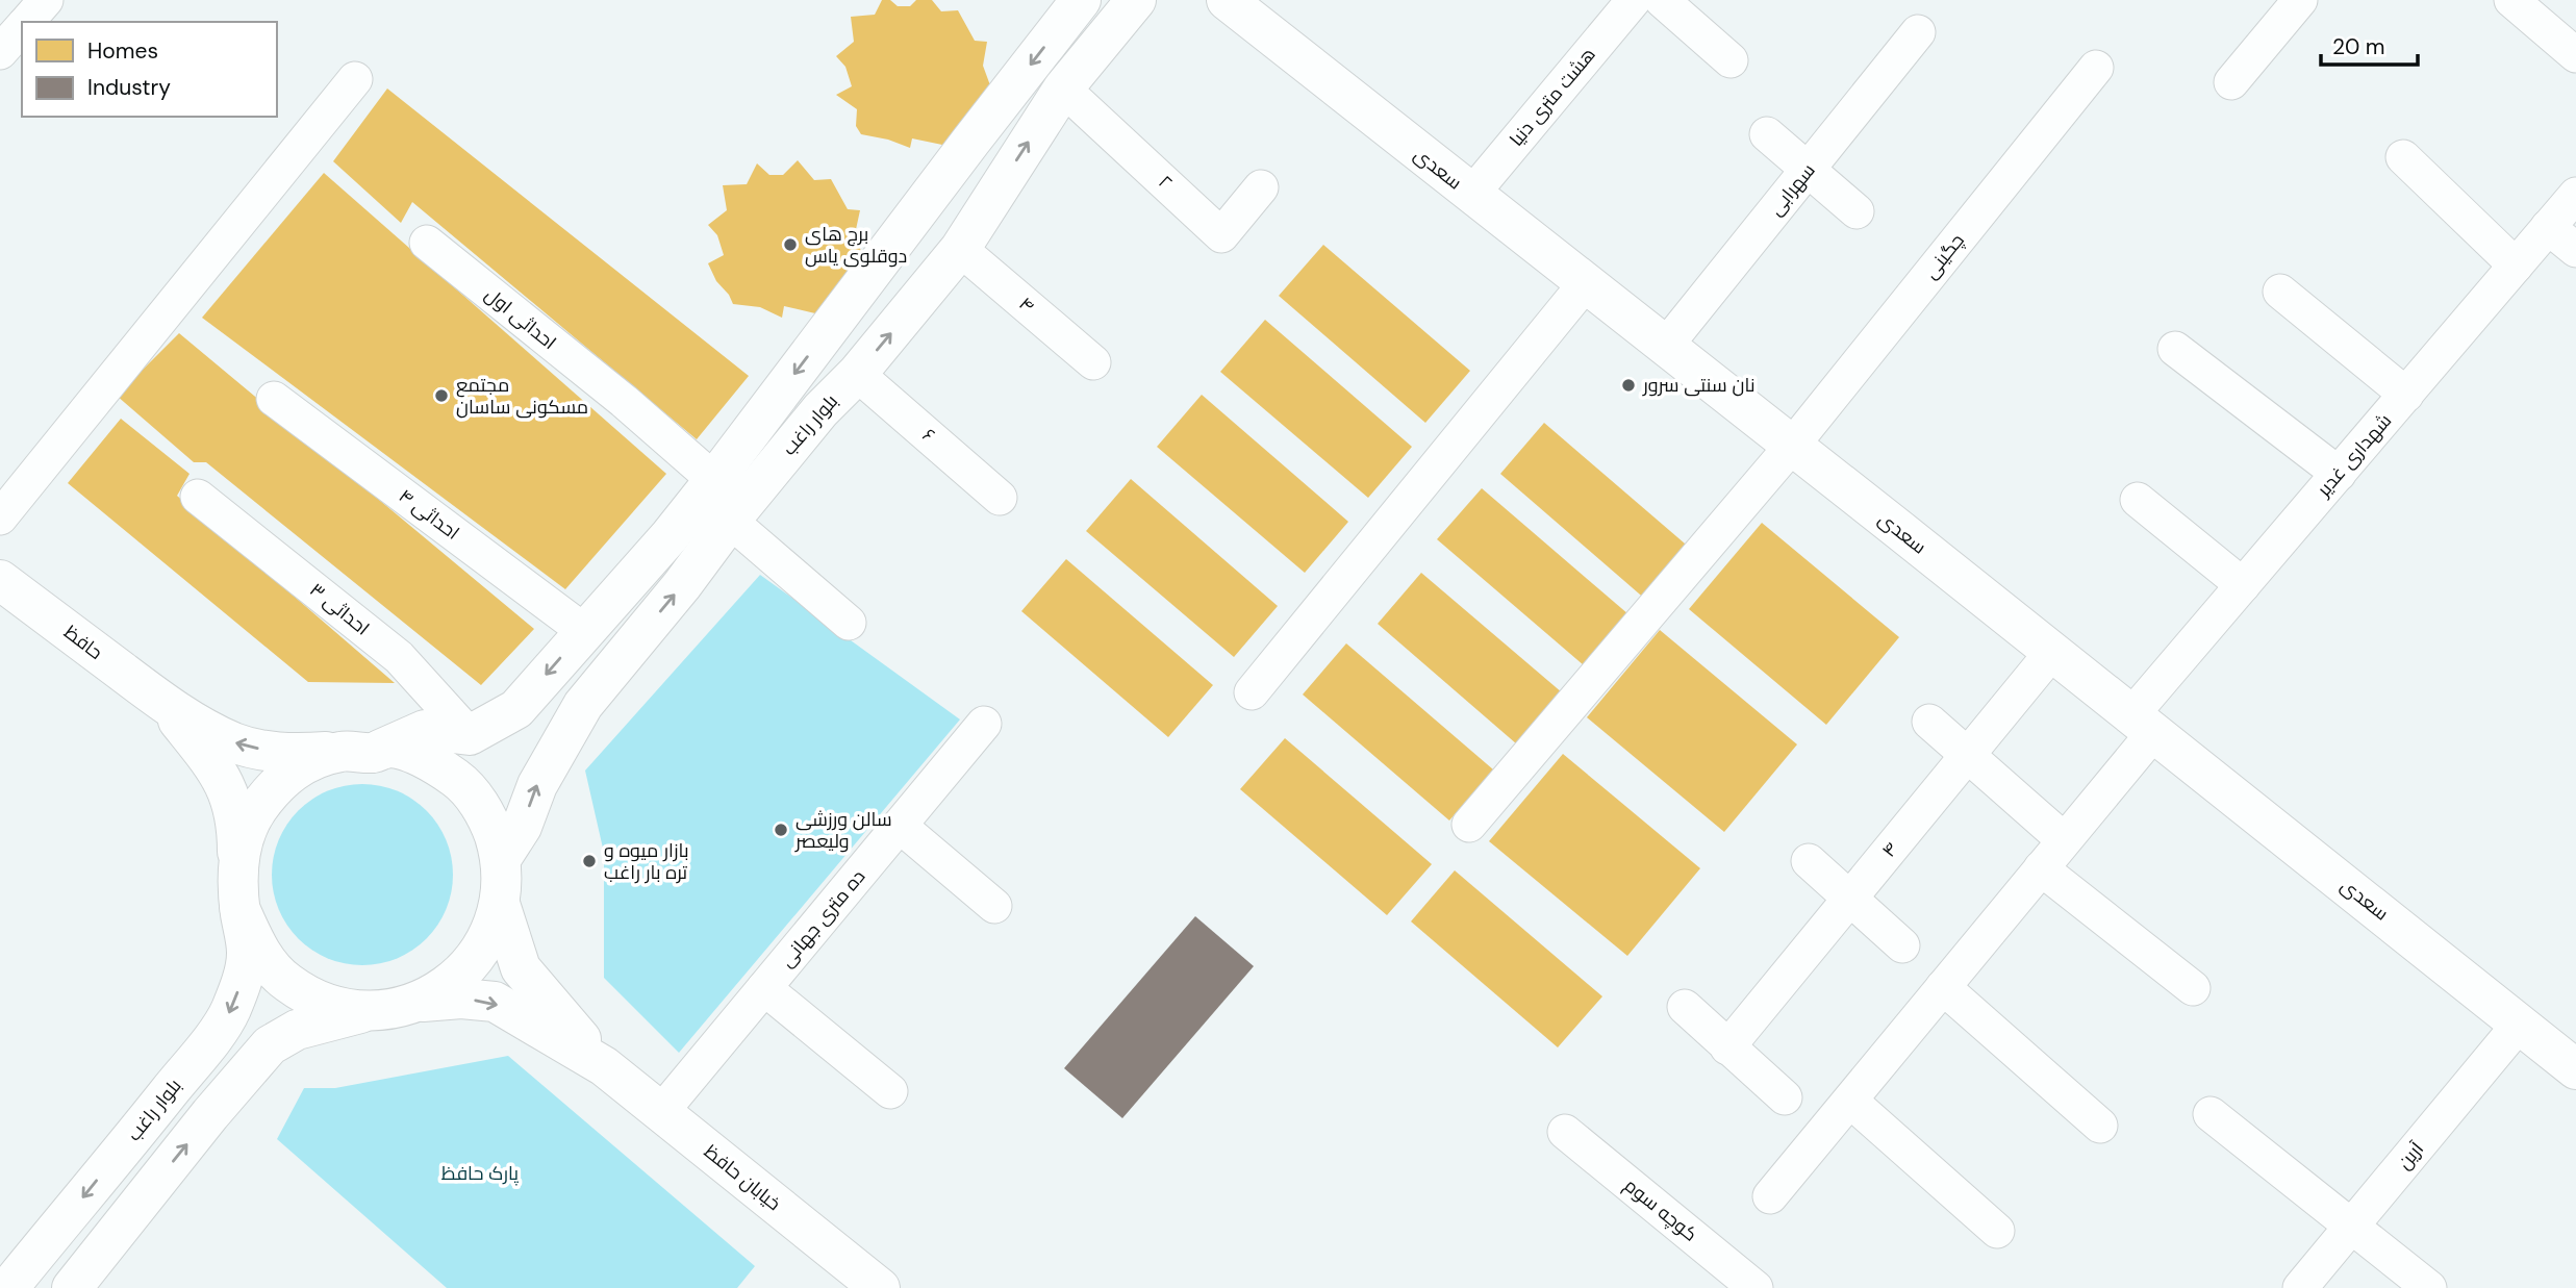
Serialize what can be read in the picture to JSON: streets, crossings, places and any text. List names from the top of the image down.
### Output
{
  "streets": {
    "street": [
      "هشت متری دنیا",
      "سعدی",
      "۲",
      "سهرابی",
      "چگینی",
      "۴",
      "احداثی اول",
      "بلوار راغب",
      "۶",
      "شهداری غدیر",
      "احداثی ۴",
      "احداثی ۳",
      "حافظ",
      "ده متری جهانی",
      "آرین",
      "خیابان حافظ",
      "کوچه سوم"
    ]
  },
  "crossings": [
    ["هشت متری دنیا", "سعدی"],
    ["سعدی", "سهرابی"],
    ["سعدی", "چگینی"],
    ["سعدی", "۴"],
    ["سعدی", "شهداری غدیر"],
    ["سعدی", "آرین"],
    ["۲", "بلوار راغب"],
    ["۴", "بلوار راغب"],
    ["بلوار راغب", "۶"],
    ["بلوار راغب", "حافظ"],
    ["ده متری جهانی", "خیابان حافظ"]
  ],
  "parks": ["پارک حافظ"],
  "places": [
    "برج های دوقلوی یاس",
    "نان سنتی سرور",
    "مجتمع مسکونی ساسان",
    "سالن ورزشی ولیعصر",
    "بازار میوه و تره بار راغب"
  ],
  "legend": ["Homes", "Industry"],
  "scale_bar": "20 m"
}
